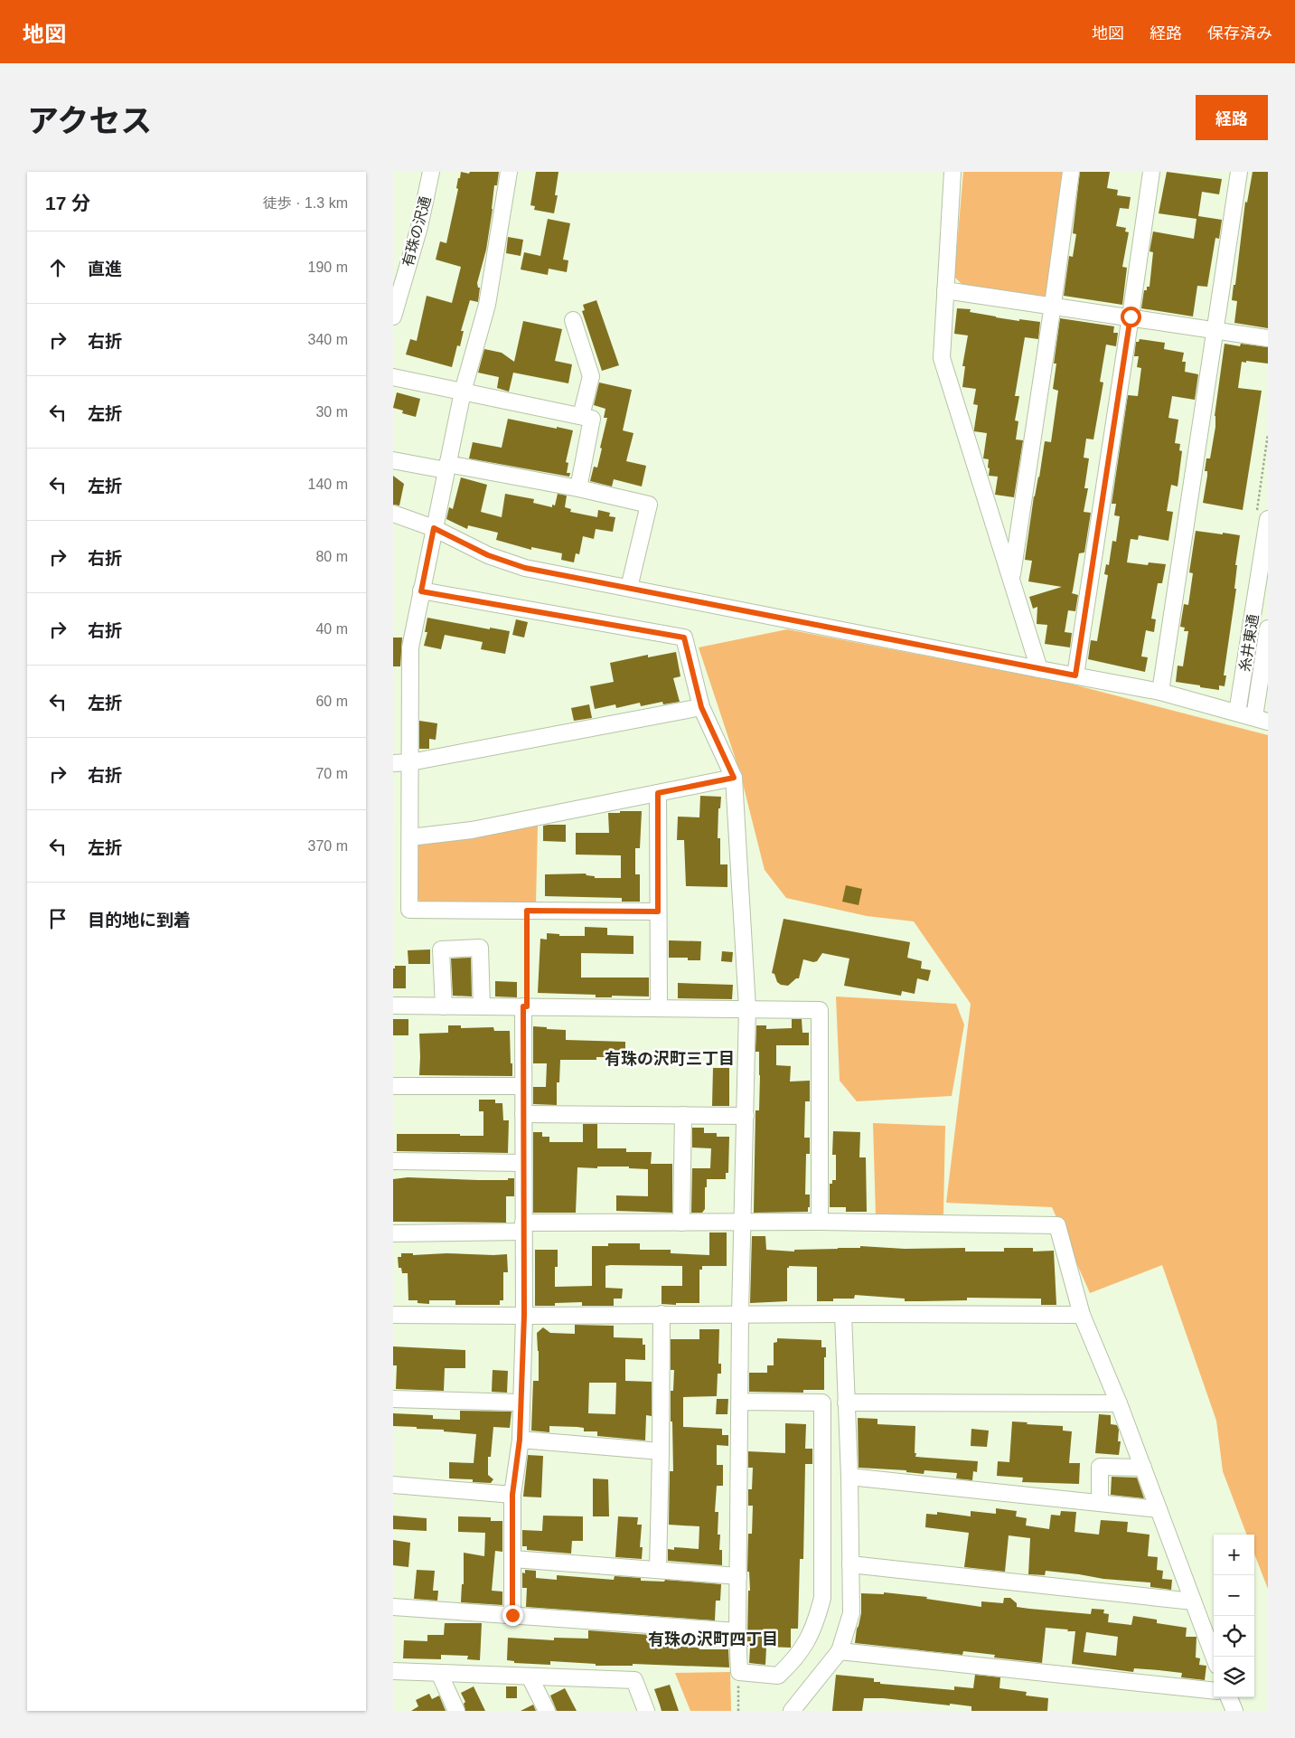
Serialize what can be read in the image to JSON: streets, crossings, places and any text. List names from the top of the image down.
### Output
{
  "streets": {
    "street": ["有珠の沢通", "糸井東通"]
  },
  "districts": ["有珠の沢町三丁目", "有珠の沢町四丁目"],
  "page": {
    "header": "地図",
    "nav": ["地図", "経路", "保存済み"],
    "title": "アクセス",
    "buttons": "経路",
    "heading": ["17 分", "徒歩 · 1.3 km"],
    "list": [
      ["直進", "190 m"],
      ["右折", "340 m"],
      ["左折", "30 m"],
      ["左折", "140 m"],
      ["右折", "80 m"],
      ["右折", "40 m"],
      ["左折", "60 m"],
      ["右折", "70 m"],
      ["左折", "370 m"],
      "目的地に到着"
    ],
    "map_buttons": ["+", "−"]
  }
}
